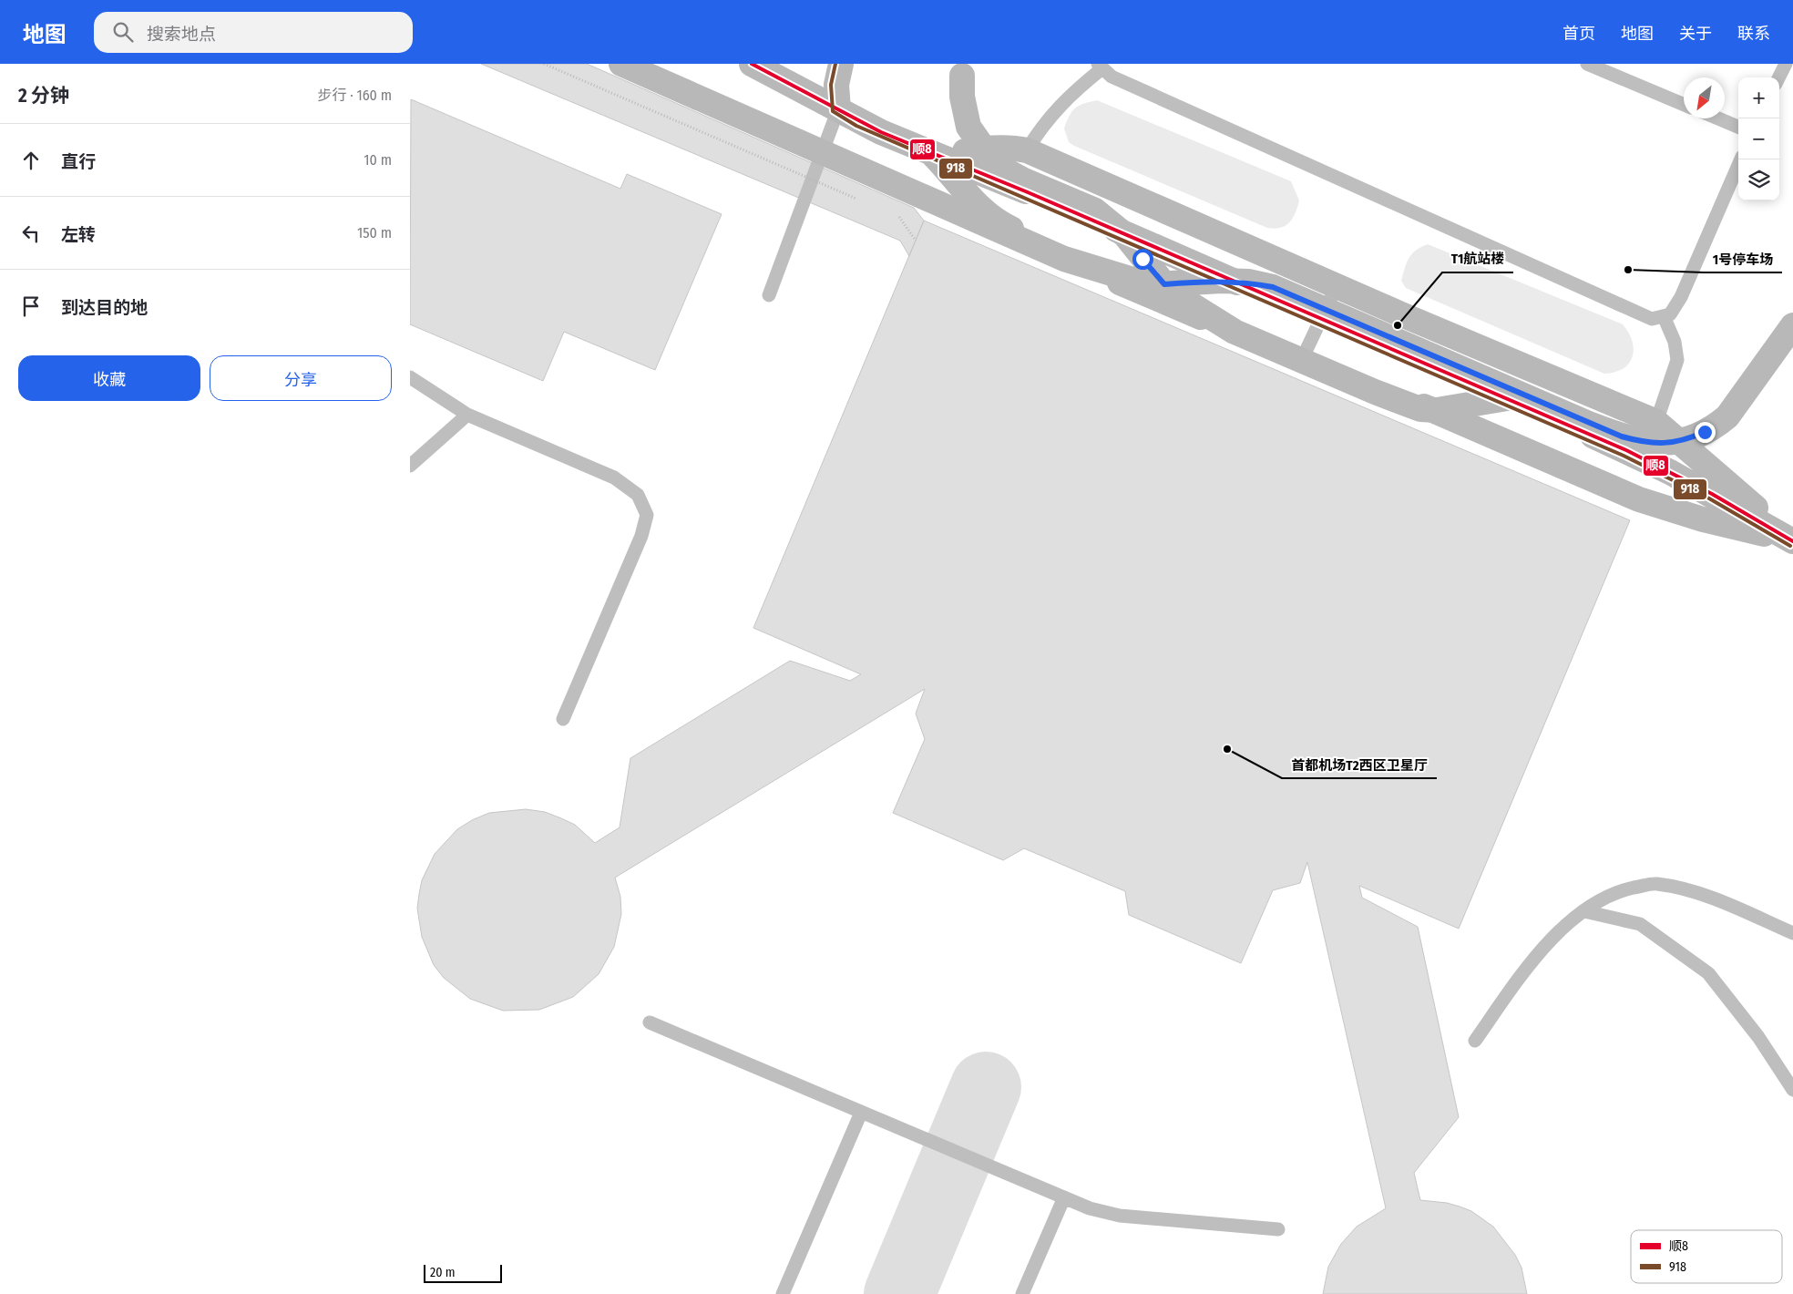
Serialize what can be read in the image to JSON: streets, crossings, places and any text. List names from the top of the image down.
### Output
{
  "places": ["1号停车场", "T1航站楼", "首都机场T2西区卫星厅"],
  "lines": ["transit line 顺8", "transit line 918"],
  "legend": ["顺8", "918"],
  "scale_bar": "20 m",
  "north": "bottom left",
  "page": {
    "header": "地图",
    "search": "搜索地点",
    "nav": [
      "首页",
      "地图",
      "关于",
      "联系"
    ],
    "heading": ["2 分钟", "步行 · 160 m"],
    "map_buttons": ["+", "−"],
    "list": [
      ["直行", "10 m"],
      ["左转", "150 m"],
      "到达目的地"
    ],
    "buttons": ["收藏", "分享"],
    "scale": "20 m"
  }
}
